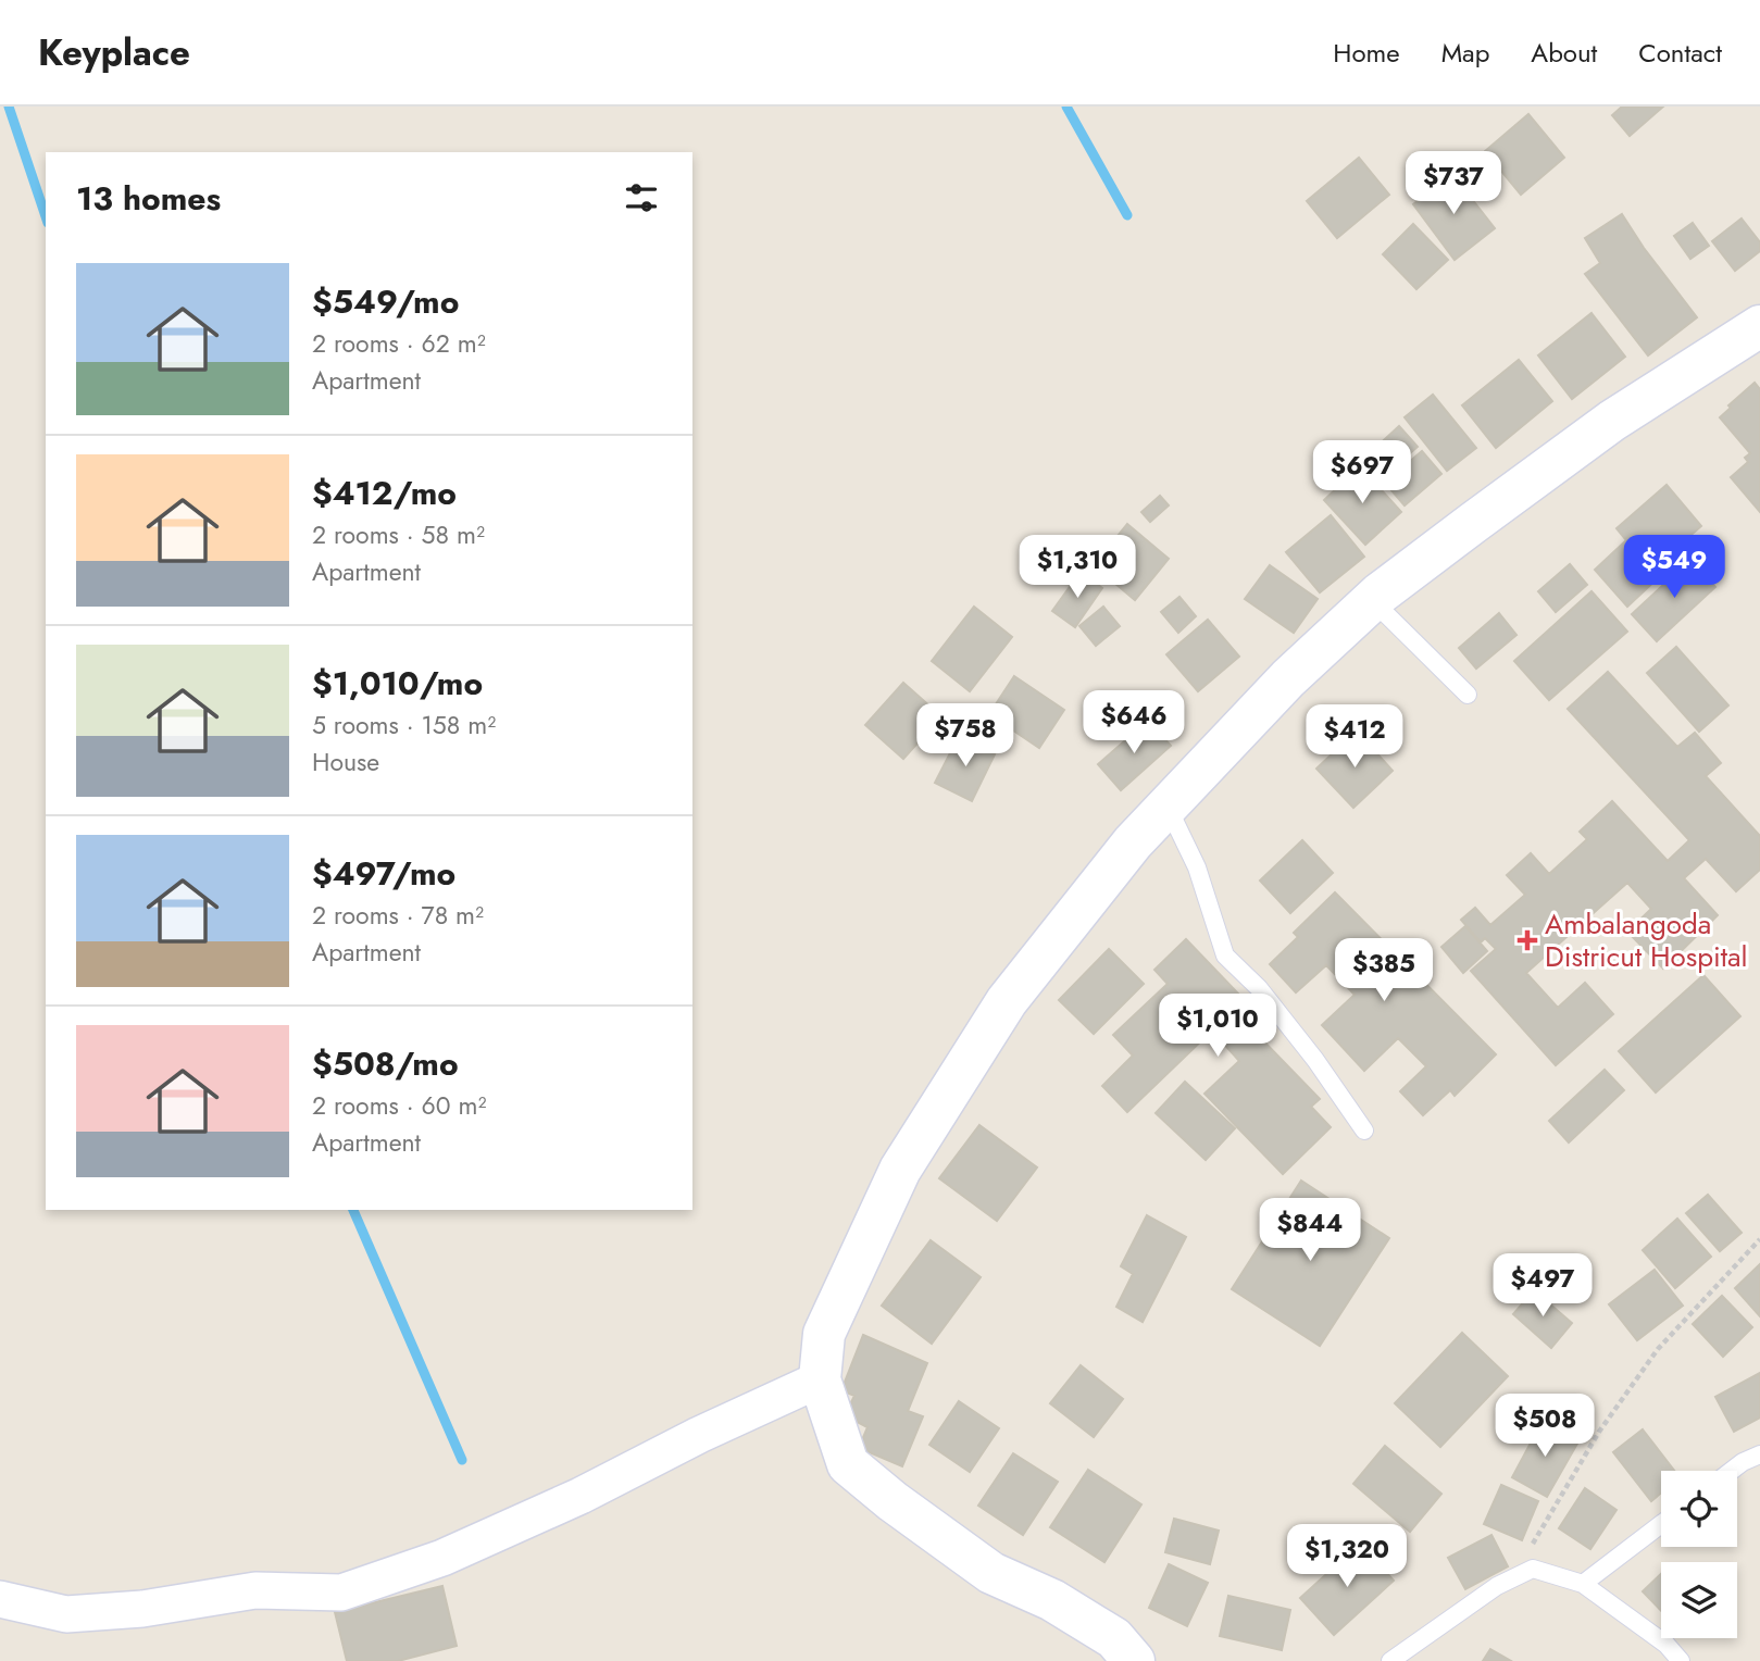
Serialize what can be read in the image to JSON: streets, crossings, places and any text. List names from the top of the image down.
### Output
{
  "places": {
    "health": ["Ambalangoda Districut Hospital"]
  },
  "page": {
    "header": "Keyplace",
    "nav": [
      "Home",
      "Map",
      "About",
      "Contact"
    ],
    "price": [
      "$737",
      "$697",
      "$1,310",
      "$549",
      "$646",
      "$758",
      "$412",
      "$385",
      "$1,010",
      "$844",
      "$497",
      "$508",
      "$1,320"
    ],
    "heading": "13 homes",
    "list": [
      {
        "name": "$549/mo",
        "note": "2 rooms · 62 m² · Apartment"
      },
      {
        "name": "$412/mo",
        "note": "2 rooms · 58 m² · Apartment"
      },
      {
        "name": "$1,010/mo",
        "note": "5 rooms · 158 m² · House"
      },
      {
        "name": "$497/mo",
        "note": "2 rooms · 78 m² · Apartment"
      },
      {
        "name": "$508/mo",
        "note": "2 rooms · 60 m² · Apartment"
      }
    ]
  }
}
